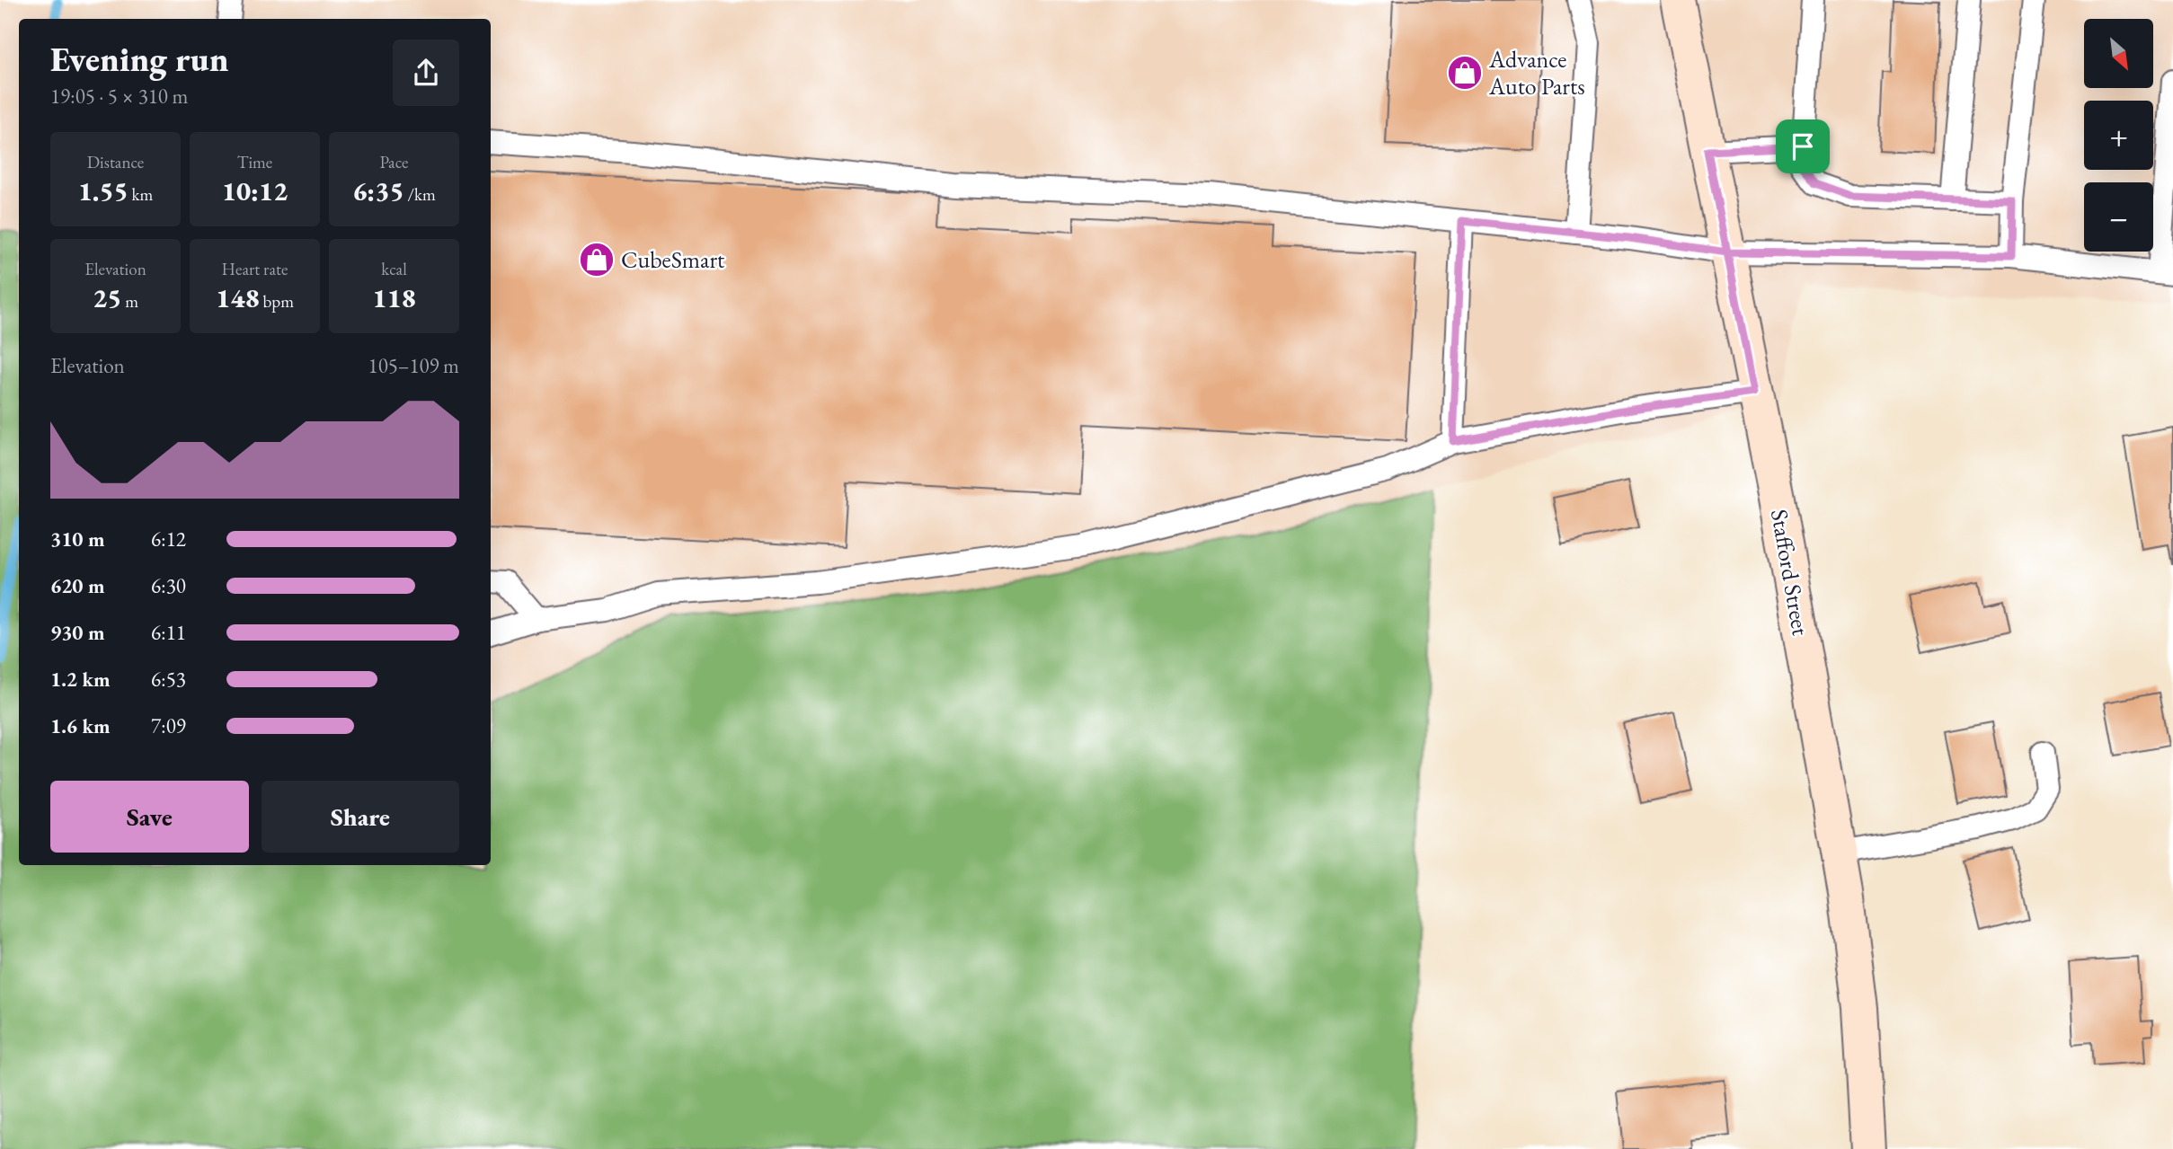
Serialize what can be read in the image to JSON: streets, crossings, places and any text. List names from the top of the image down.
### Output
{
  "streets": {
    "street": ["Stafford Street"]
  },
  "places": {
    "shop": ["Advance Auto Parts", "CubeSmart"]
  },
  "north": "bottom right",
  "page": {
    "map_buttons": ["+", "−"],
    "heading": ["Evening run", "19:05 · 5 × 310 m"],
    "stats": [
      ["Distance", "1.55 km"],
      ["Time", "10:12"],
      ["Pace", "6:35 /km"],
      ["Elevation", "25 m"],
      ["Heart rate", "148 bpm"],
      ["kcal", "118"]
    ],
    "chart": ["Elevation", "105–109 m"],
    "list": [
      {
        "name": "310 m",
        "note": "6:12"
      },
      {
        "name": "620 m",
        "note": "6:30"
      },
      {
        "name": "930 m",
        "note": "6:11"
      },
      {
        "name": "1.2 km",
        "note": "6:53"
      },
      {
        "name": "1.6 km",
        "note": "7:09"
      }
    ],
    "buttons": ["Save", "Share"]
  }
}
